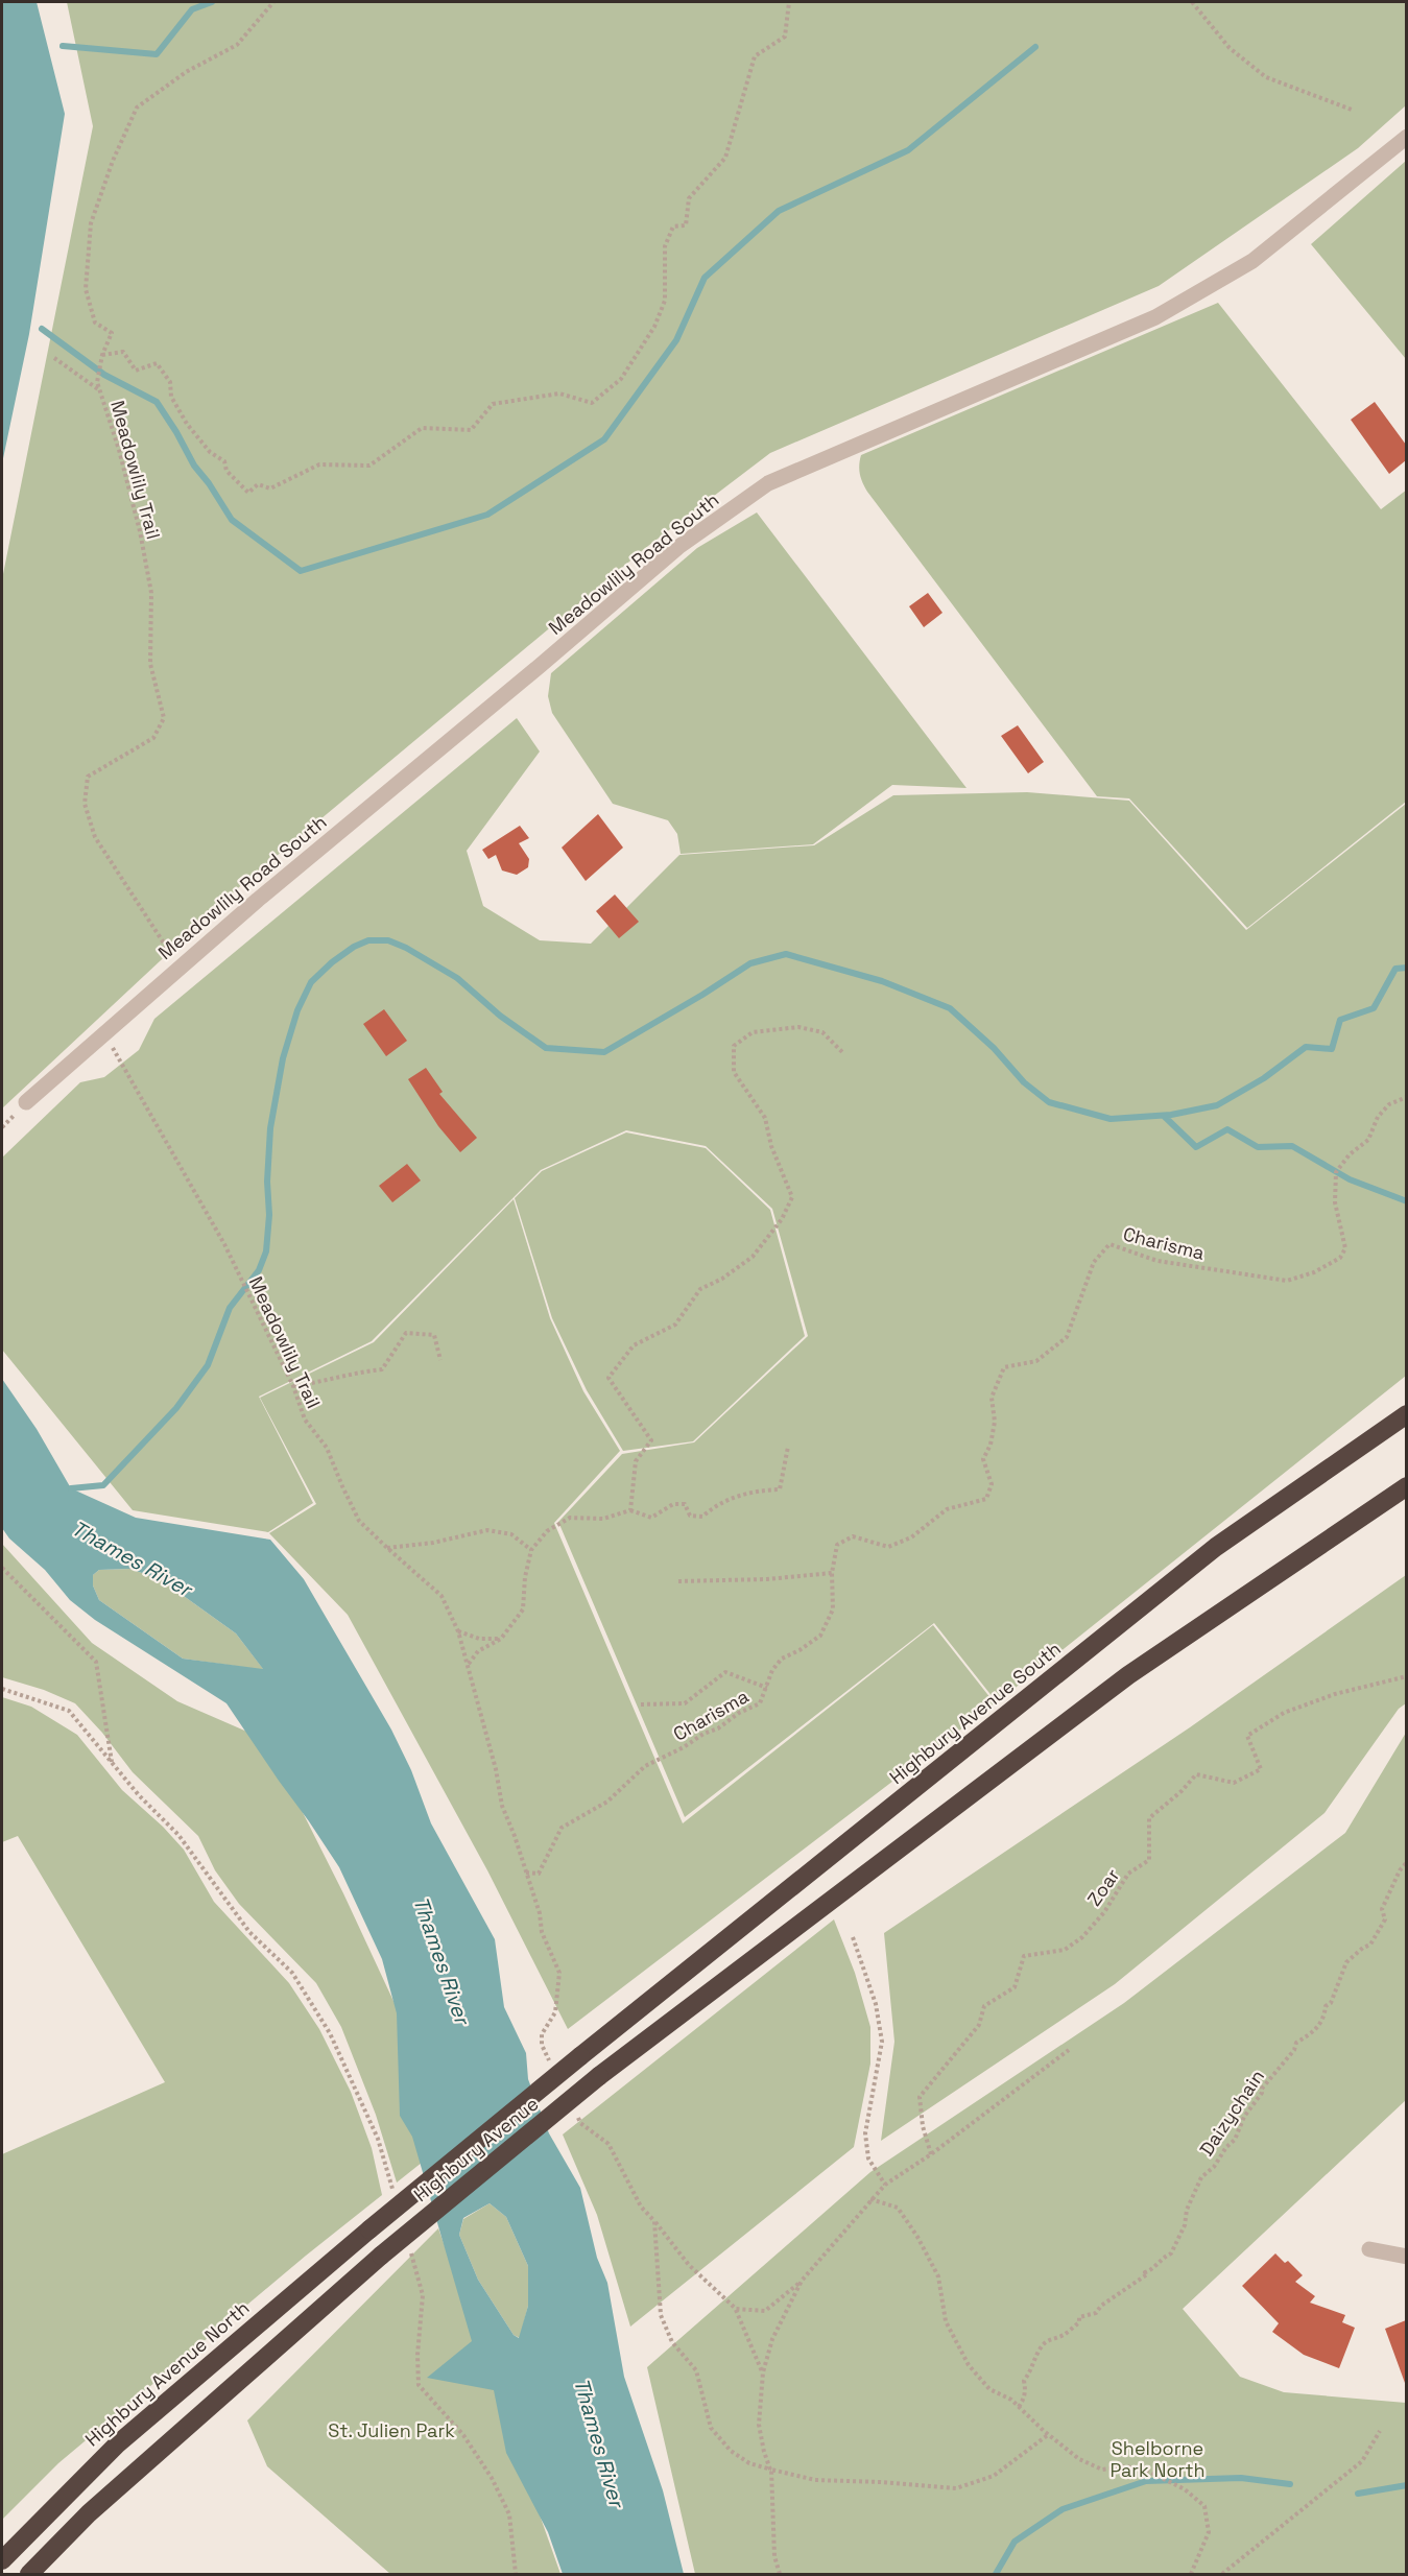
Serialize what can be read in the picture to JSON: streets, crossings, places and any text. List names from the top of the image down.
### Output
{
  "streets": {
    "highway": ["Highbury Avenue South", "Highbury Avenue", "Highbury Avenue North"],
    "street": ["Meadowlily Road South"],
    "path": [
      "Meadowlily Trail",
      "Charisma",
      "Zoar",
      "Daizychain"
    ]
  },
  "crossings": [
    ["Meadowlily Trail", "Meadowlily Road South"],
    ["Meadowlily Trail", "Charisma"],
    ["Highbury Avenue South", "Highbury Avenue"],
    ["Highbury Avenue", "Highbury Avenue North"]
  ],
  "water": ["Thames River"],
  "parks": ["St. Julien Park", "Shelborne Park North"]
}
